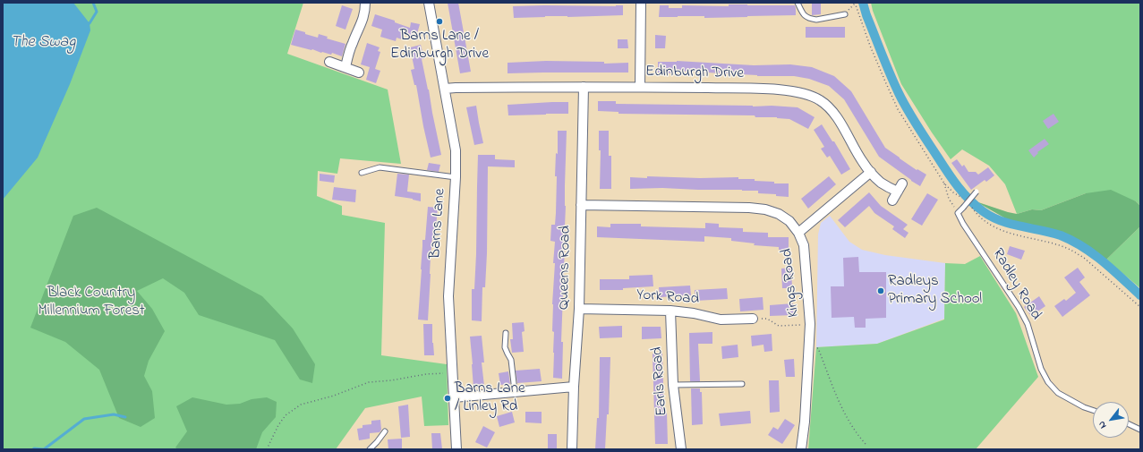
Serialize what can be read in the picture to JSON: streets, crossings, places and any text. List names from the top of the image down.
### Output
{
  "streets": {
    "street": [
      "Edinburgh Drive",
      "Barns Lane",
      "Queens Road",
      "Kings Road",
      "York Road",
      "Earls Road"
    ],
    "lane": ["Radley Road"]
  },
  "crossings": [
    ["Edinburgh Drive", "Barns Lane"],
    ["Edinburgh Drive", "Queens Road"],
    ["Queens Road", "Kings Road"],
    ["Queens Road", "York Road"],
    ["York Road", "Earls Road"]
  ],
  "water": ["The Swag"],
  "parks": ["Black Country Millennium Forest"],
  "places": ["Barns Lane / Edinburgh Drive", "Radleys Primary School", "Barns Lane / Linley Rd"],
  "north": "bottom left"
}
